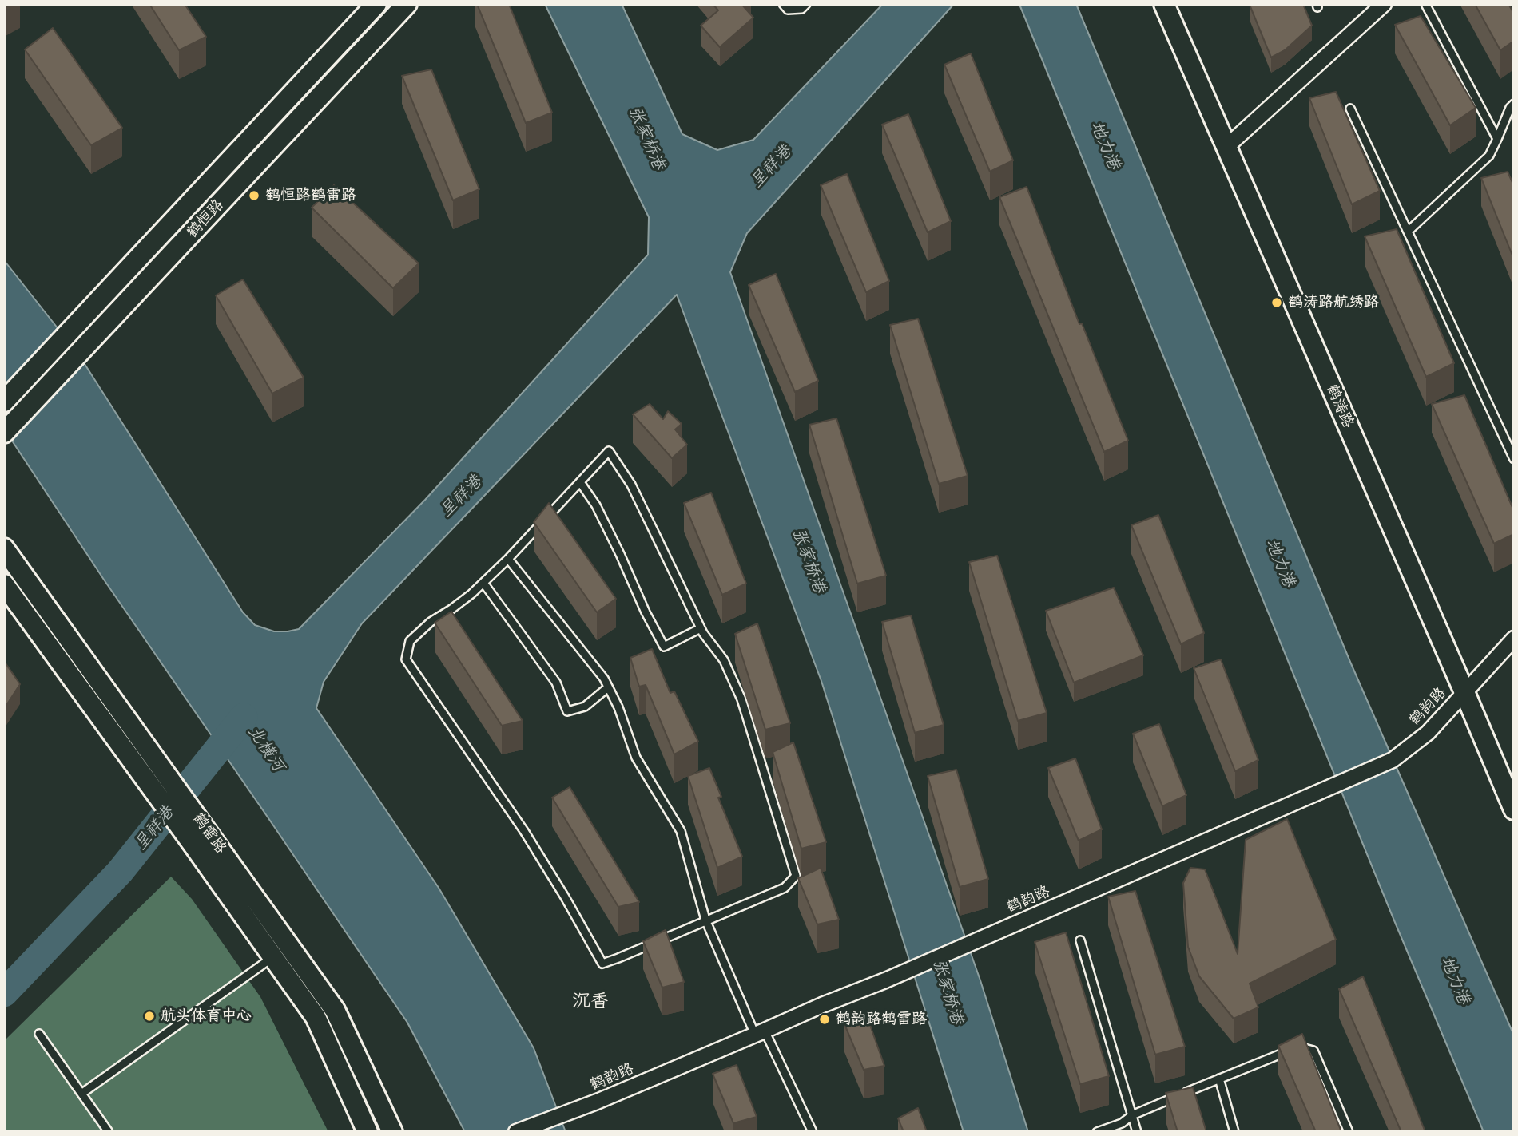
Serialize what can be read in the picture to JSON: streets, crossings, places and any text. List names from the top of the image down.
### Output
{
  "streets": {
    "street": [
      "鹤恒路",
      "鹤涛路",
      "鹤韵路",
      "鹤雷路"
    ]
  },
  "crossings": [
    ["鹤涛路", "鹤韵路"]
  ],
  "districts": ["沉香"],
  "water": [
    "张家桥港",
    "地力港",
    "呈祥港",
    "北横河"
  ],
  "places": [
    "鹤恒路鹤雷路",
    "鹤涛路航绣路",
    "航头体育中心",
    "鹤韵路鹤雷路"
  ]
}
